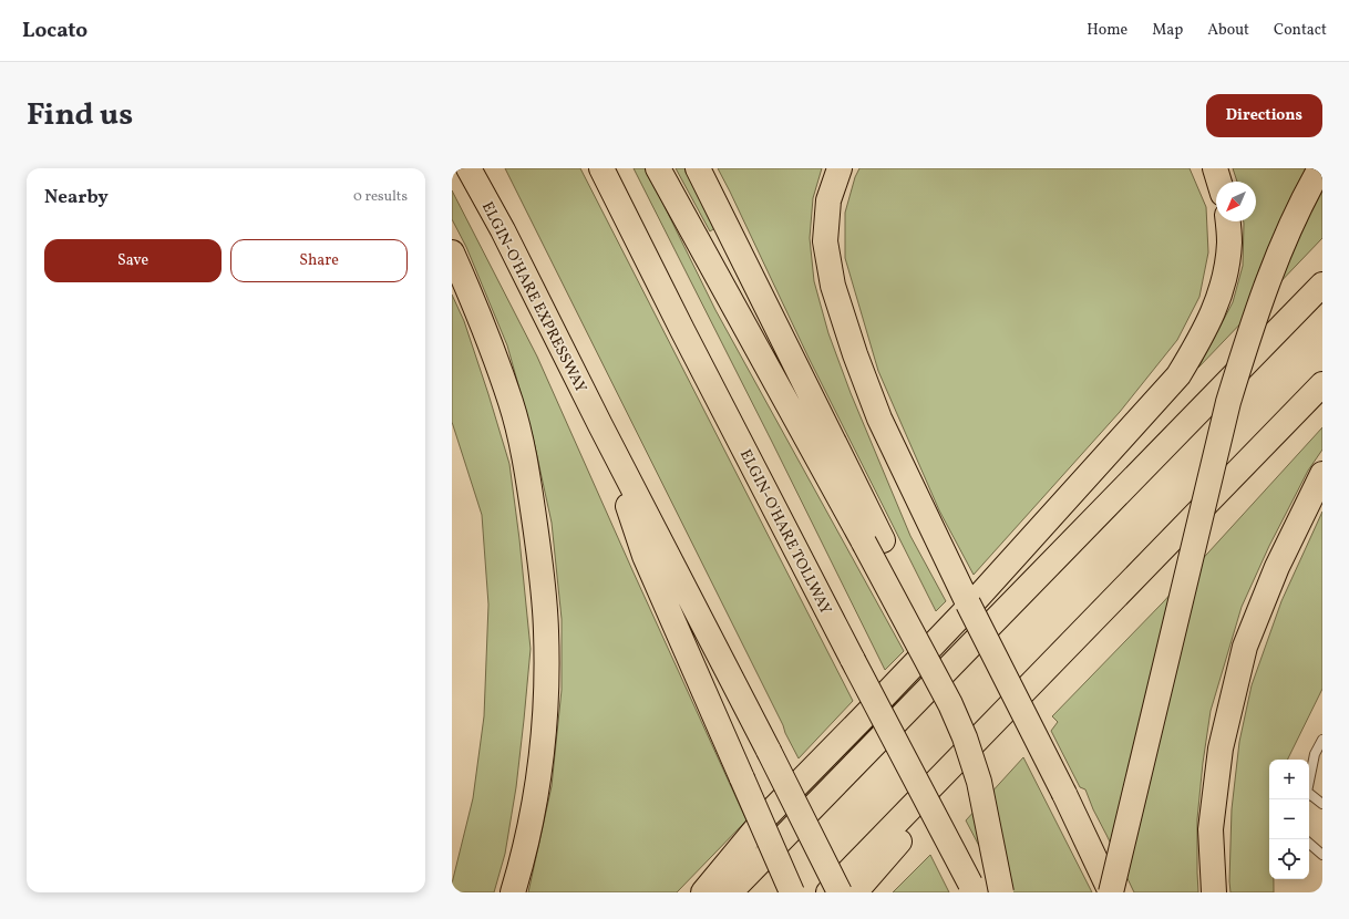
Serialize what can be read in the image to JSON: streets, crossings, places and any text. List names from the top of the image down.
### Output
{
  "streets": {
    "highway": ["ELGIN-O'HARE EXPRESSWAY", "ELGIN-O'HARE TOLLWAY"]
  },
  "north": "bottom left",
  "page": {
    "header": "Locato",
    "nav": [
      "Home",
      "Map",
      "About",
      "Contact"
    ],
    "title": "Find us",
    "buttons": [
      "Directions",
      ["Save", "Share"]
    ],
    "heading": ["Nearby", "0 results"],
    "map_buttons": ["+", "−"]
  }
}
